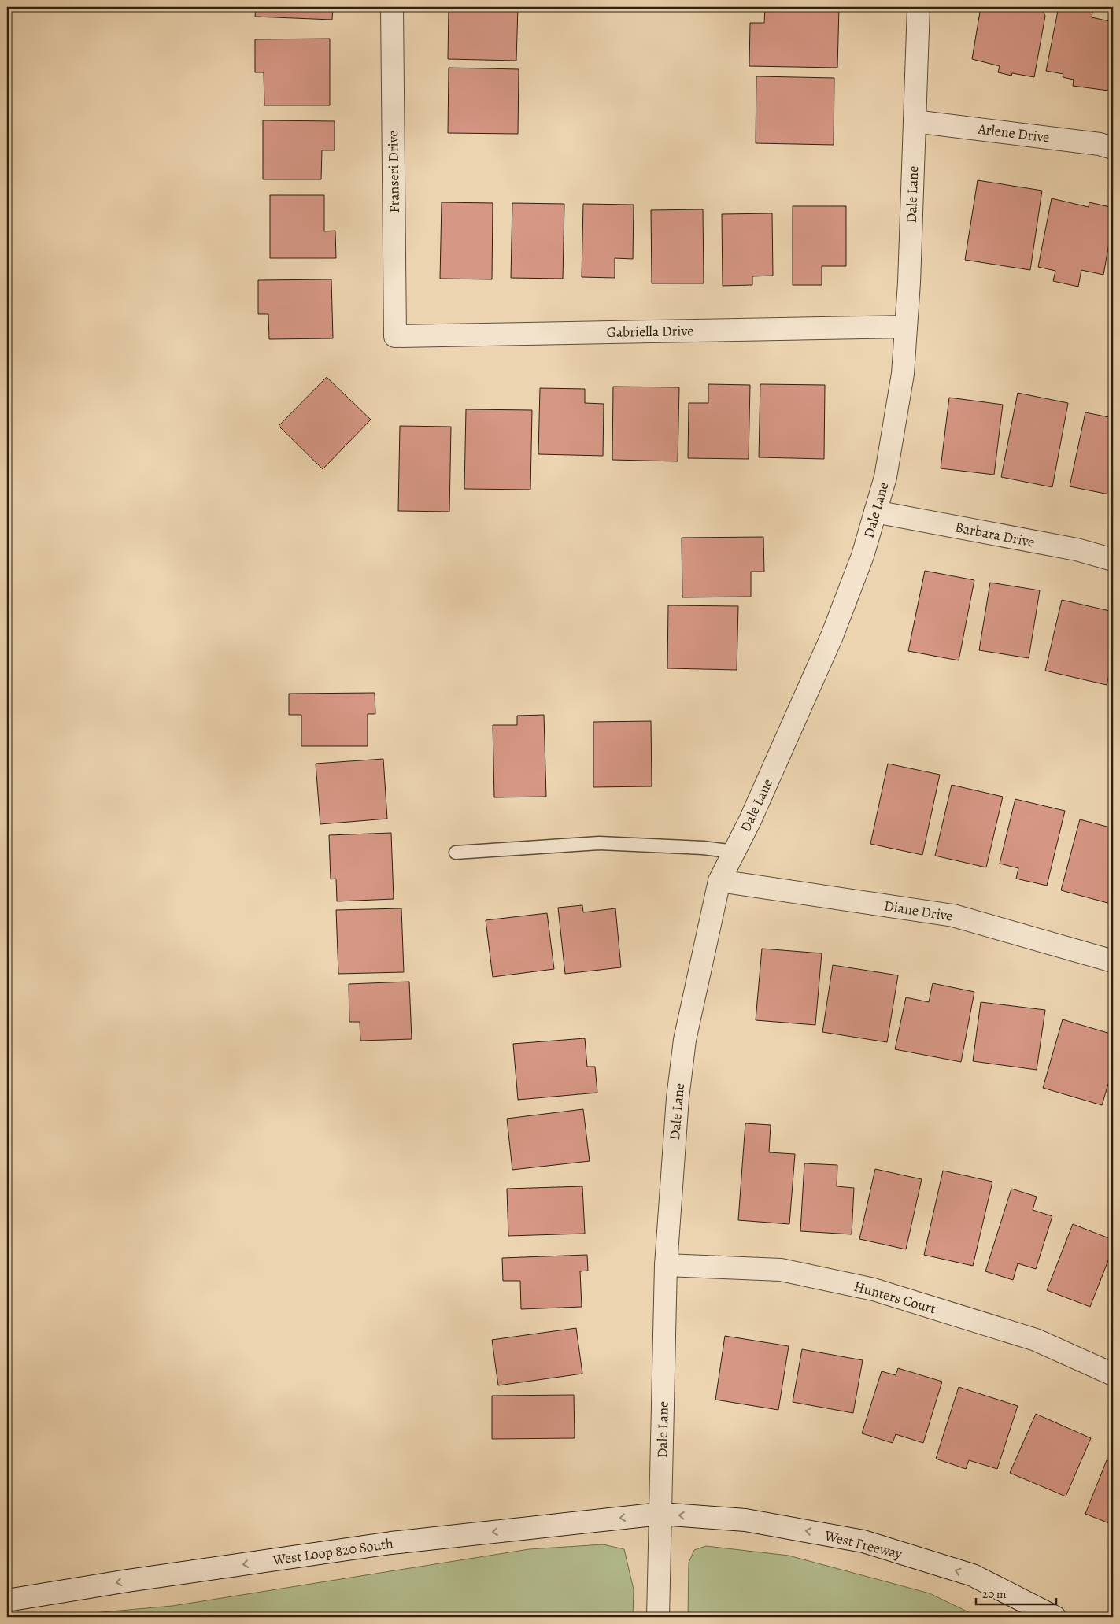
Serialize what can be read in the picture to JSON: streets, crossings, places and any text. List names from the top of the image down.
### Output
{
  "streets": {
    "street": [
      "Arlene Drive",
      "Franseri Drive",
      "Dale Lane",
      "Gabriella Drive",
      "Barbara Drive",
      "Diane Drive",
      "Hunters Court",
      "West Freeway",
      "West Loop 820 South"
    ]
  },
  "crossings": [
    ["Arlene Drive", "Dale Lane"],
    ["Franseri Drive", "Gabriella Drive"],
    ["Dale Lane", "Gabriella Drive"],
    ["Dale Lane", "Barbara Drive"],
    ["Dale Lane", "Diane Drive"],
    ["Dale Lane", "Hunters Court"],
    ["Dale Lane", "West Freeway"],
    ["Dale Lane", "West Loop 820 South"],
    ["West Freeway", "West Loop 820 South"]
  ],
  "one_way": ["West Freeway", "West Loop 820 South"],
  "scale_bar": "20 m"
}
